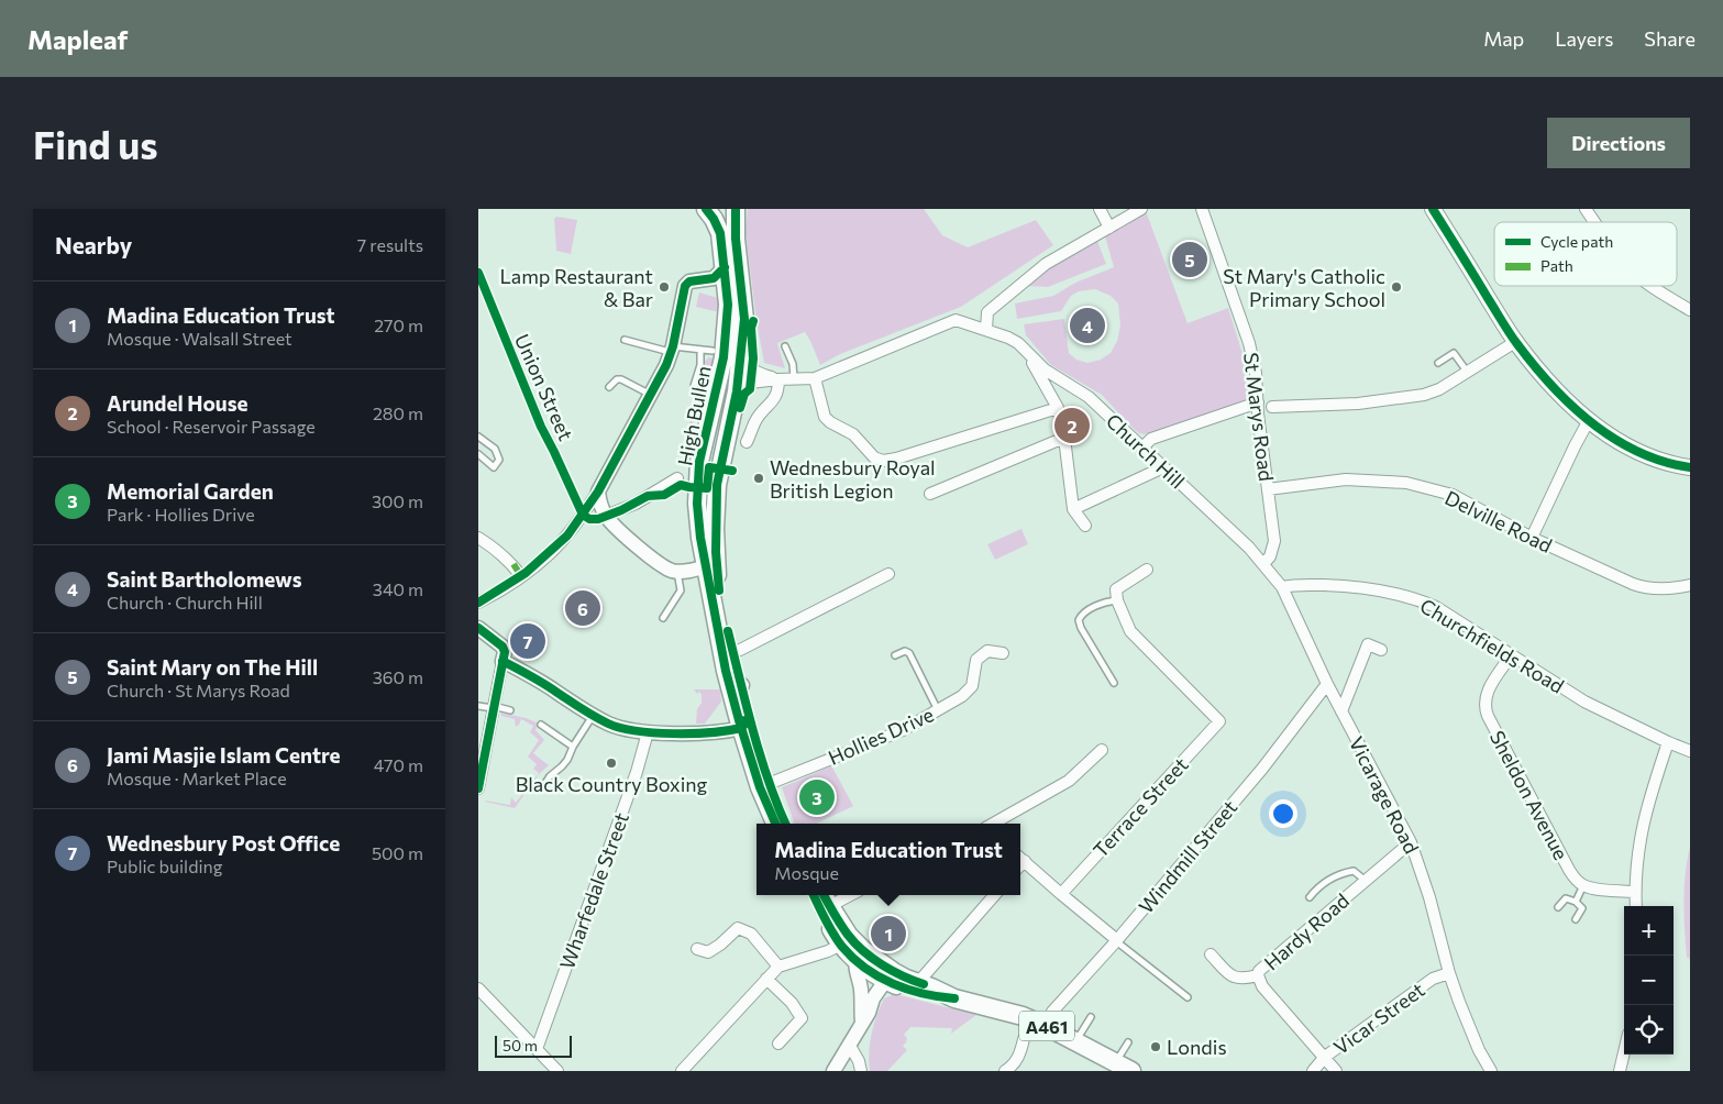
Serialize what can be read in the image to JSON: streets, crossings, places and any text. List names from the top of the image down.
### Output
{
  "streets": {
    "highway": ["High Bullen", "A461"],
    "street": [
      "Union Street",
      "St Marys Road",
      "Church Hill",
      "Delville Road",
      "Churchfields Road",
      "Hollies Drive",
      "Vicarage Road",
      "Sheldon Avenue",
      "Terrace Street",
      "Windmill Street",
      "Wharfedale Street",
      "Hardy Road",
      "Vicar Street"
    ]
  },
  "crossings": [
    ["High Bullen", "Church Hill"],
    ["High Bullen", "Hollies Drive"],
    ["St Marys Road", "Church Hill"],
    ["St Marys Road", "Delville Road"],
    ["Church Hill", "Churchfields Road"],
    ["Church Hill", "Vicarage Road"],
    ["Churchfields Road", "Vicarage Road"],
    ["Churchfields Road", "Sheldon Avenue"],
    ["Vicarage Road", "Windmill Street"],
    ["Vicarage Road", "Hardy Road"],
    ["Vicarage Road", "Vicar Street"],
    ["Windmill Street", "A461"],
    ["Hardy Road", "Vicar Street"]
  ],
  "places": [
    "Lamp Restaurant & Bar",
    "St Mary's Catholic Primary School",
    "Wednesbury Royal British Legion",
    "Black Country Boxing",
    "Londis"
  ],
  "legend": ["Cycle path", "Path"],
  "scale_bar": "50 m",
  "page": {
    "header": "Mapleaf",
    "nav": ["Map", "Layers", "Share"],
    "buttons": "Directions",
    "title": "Find us",
    "heading": ["Nearby", "7 results"],
    "pins": [
      "5",
      "4",
      "2",
      "6",
      "7",
      "3",
      "1"
    ],
    "list": [
      {
        "mark": "1",
        "name": "Madina Education Trust",
        "note": "Mosque · Walsall Street",
        "value": "270 m"
      },
      {
        "mark": "2",
        "name": "Arundel House",
        "note": "School · Reservoir Passage",
        "value": "280 m"
      },
      {
        "mark": "3",
        "name": "Memorial Garden",
        "note": "Park · Hollies Drive",
        "value": "300 m"
      },
      {
        "mark": "4",
        "name": "Saint Bartholomews",
        "note": "Church · Church Hill",
        "value": "340 m"
      },
      {
        "mark": "5",
        "name": "Saint Mary on The Hill",
        "note": "Church · St Marys Road",
        "value": "360 m"
      },
      {
        "mark": "6",
        "name": "Jami Masjie Islam Centre",
        "note": "Mosque · Market Place",
        "value": "470 m"
      },
      {
        "mark": "7",
        "name": "Wednesbury Post Office",
        "note": "Public building",
        "value": "500 m"
      }
    ],
    "popup": ["Madina Education Trust", "Mosque"],
    "map_buttons": ["+", "−"],
    "scale": "50 m"
  }
}
